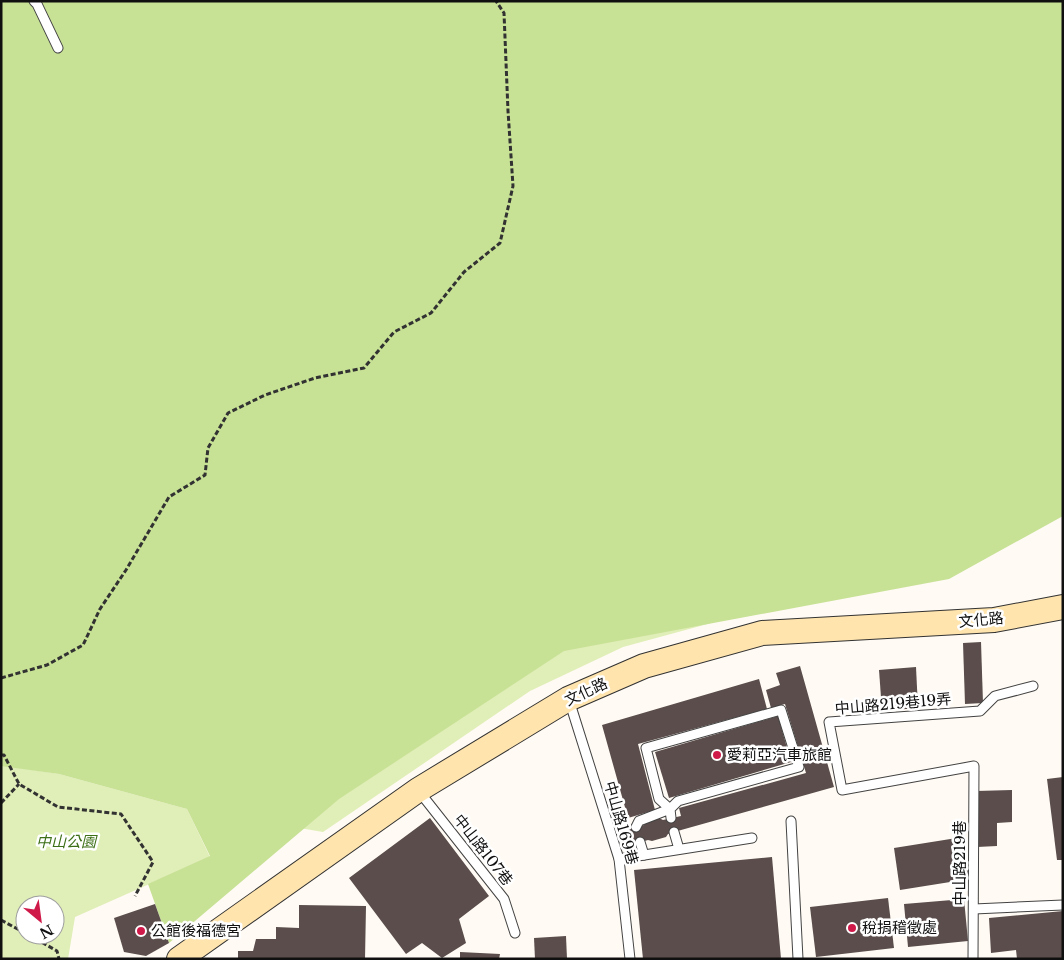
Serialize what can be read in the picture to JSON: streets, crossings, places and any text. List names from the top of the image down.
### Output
{
  "streets": {
    "street": ["文化路"],
    "lane": [
      "中山路219巷19弄",
      "中山路169巷",
      "中山路107巷",
      "中山路219巷"
    ]
  },
  "crossings": [
    ["文化路", "中山路169巷"],
    ["文化路", "中山路107巷"],
    ["中山路219巷19弄", "中山路219巷"]
  ],
  "parks": ["中山公園"],
  "places": ["愛莉亞汽車旅館", "稅捐稽徵處", "公館後福德宮"],
  "north": "bottom right"
}
